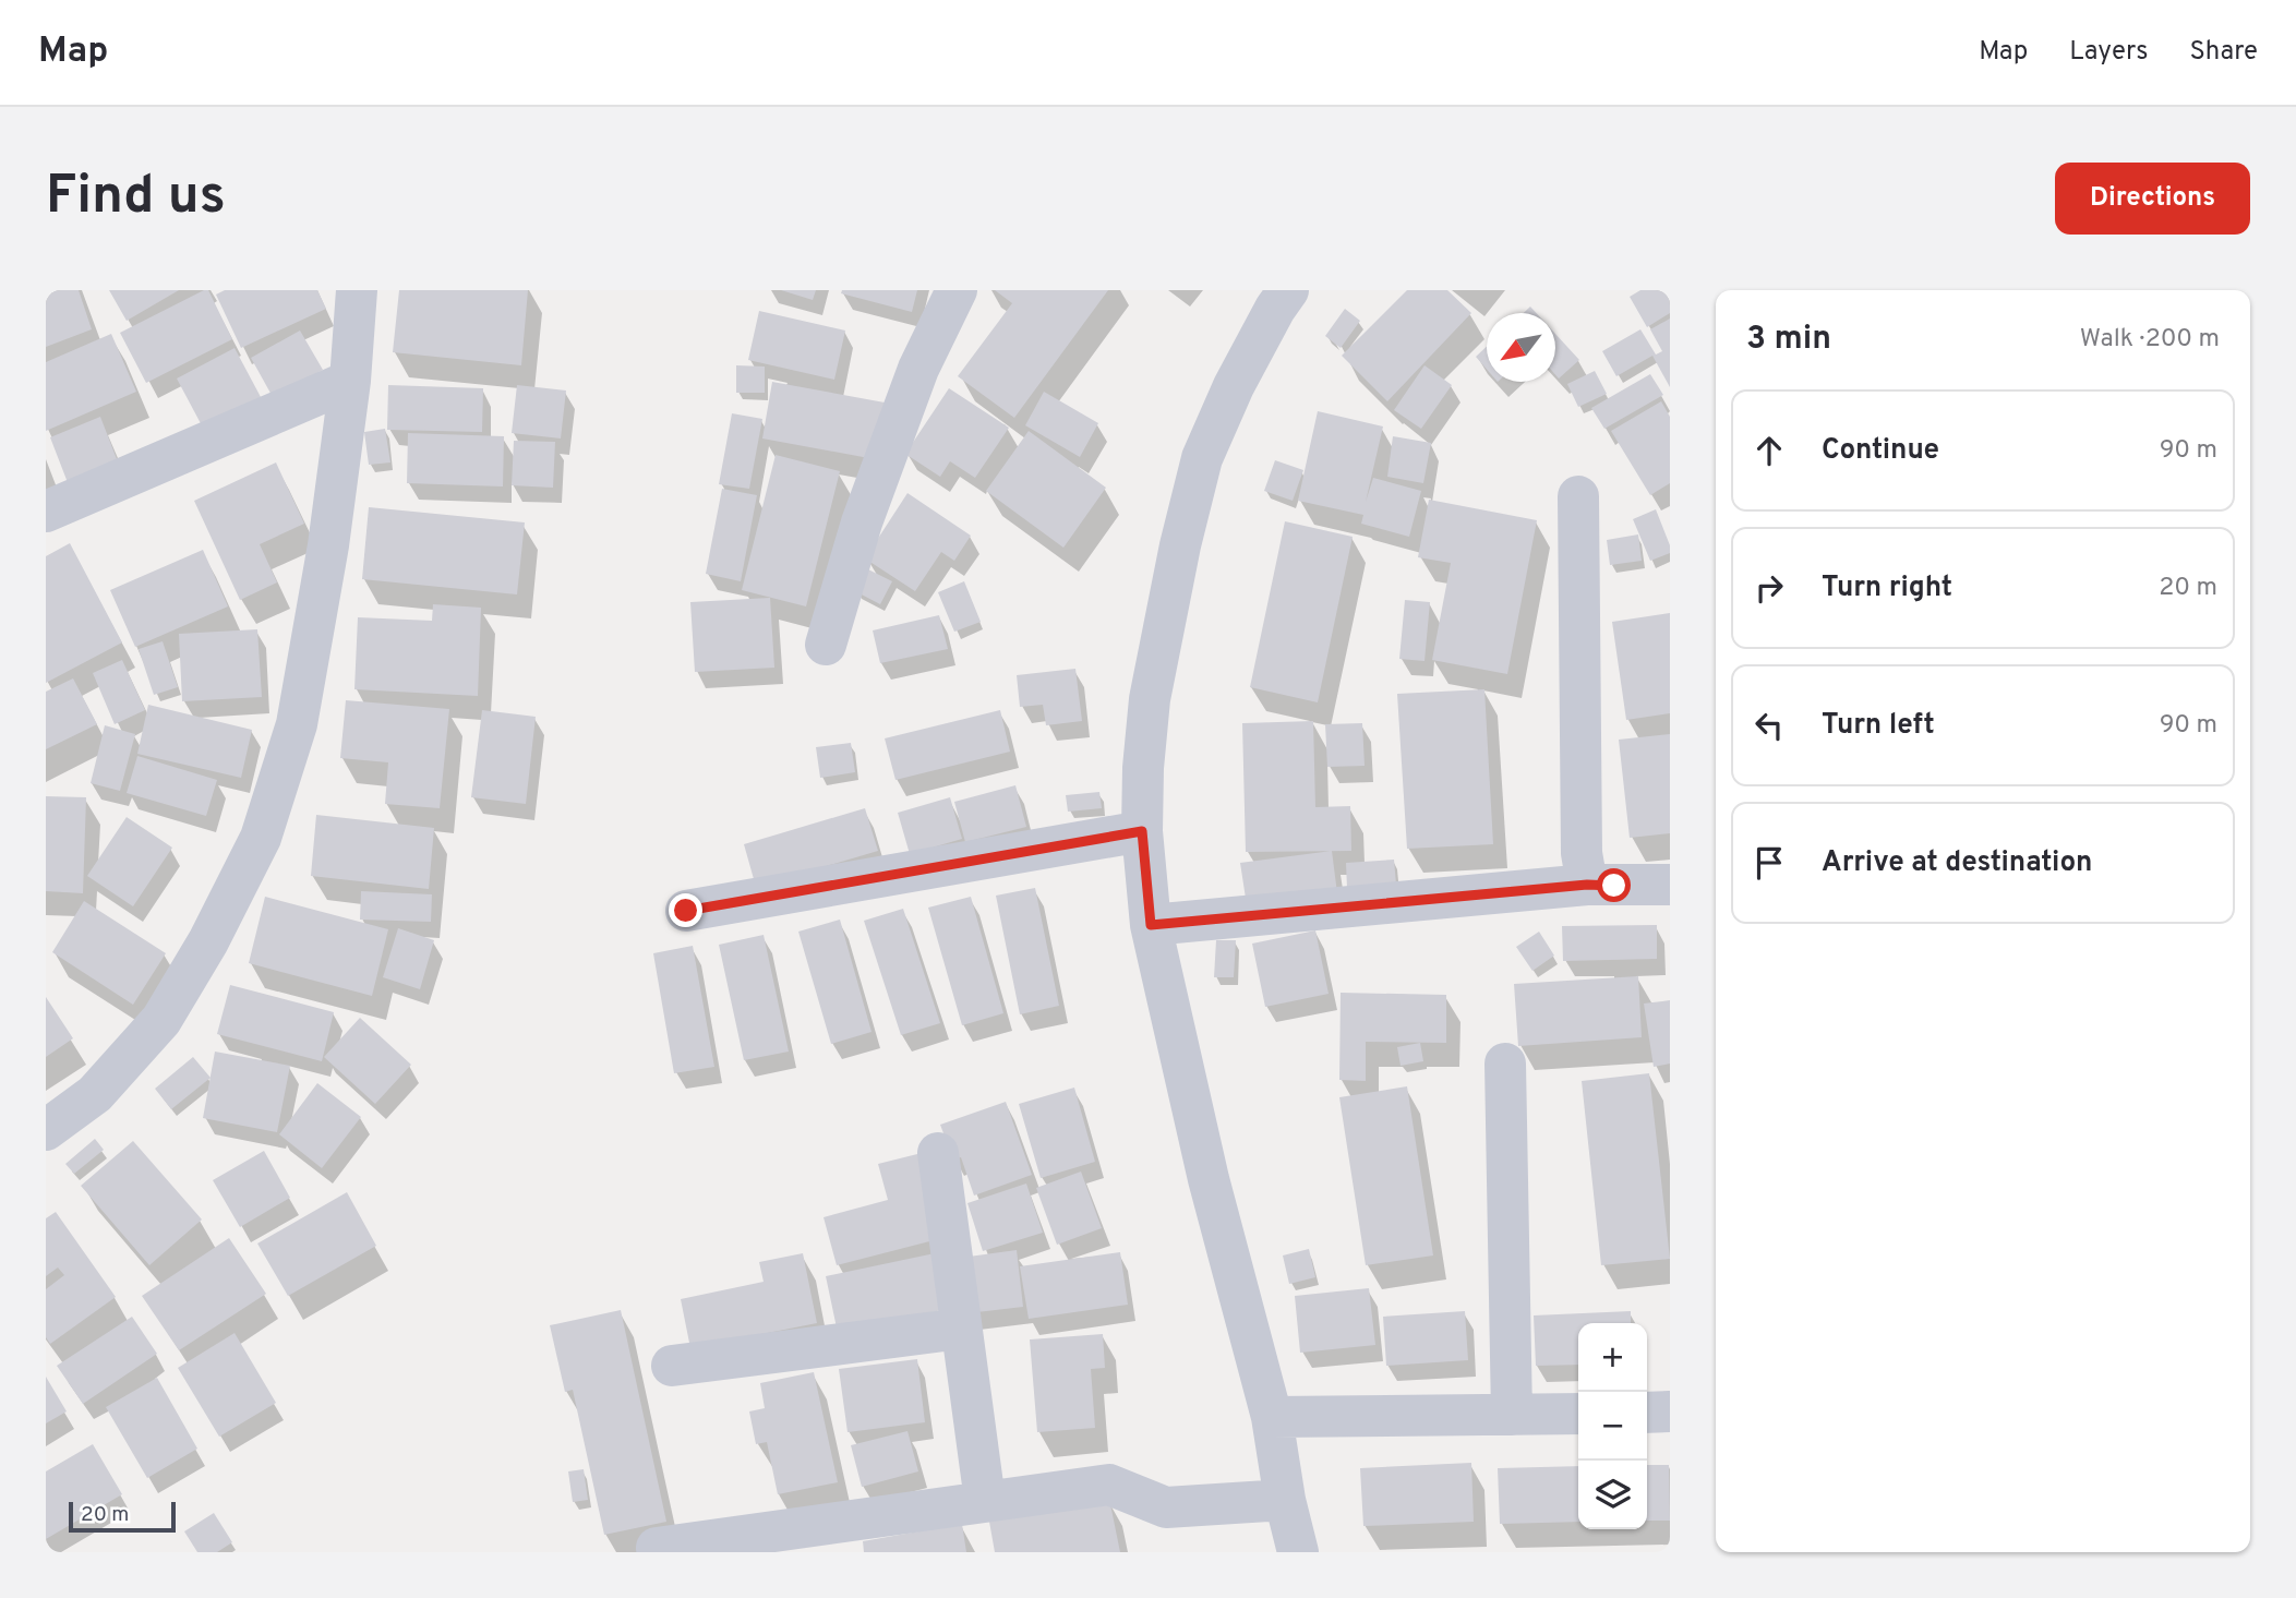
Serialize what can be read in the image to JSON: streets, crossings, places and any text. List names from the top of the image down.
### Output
{
  "scale_bar": "20 m",
  "north": "bottom left",
  "page": {
    "header": "Map",
    "nav": ["Map", "Layers", "Share"],
    "buttons": "Directions",
    "title": "Find us",
    "heading": ["3 min", "Walk · 200 m"],
    "list": [
      ["Continue", "90 m"],
      ["Turn right", "20 m"],
      ["Turn left", "90 m"],
      "Arrive at destination"
    ],
    "map_buttons": ["+", "−"],
    "scale": "20 m"
  }
}
